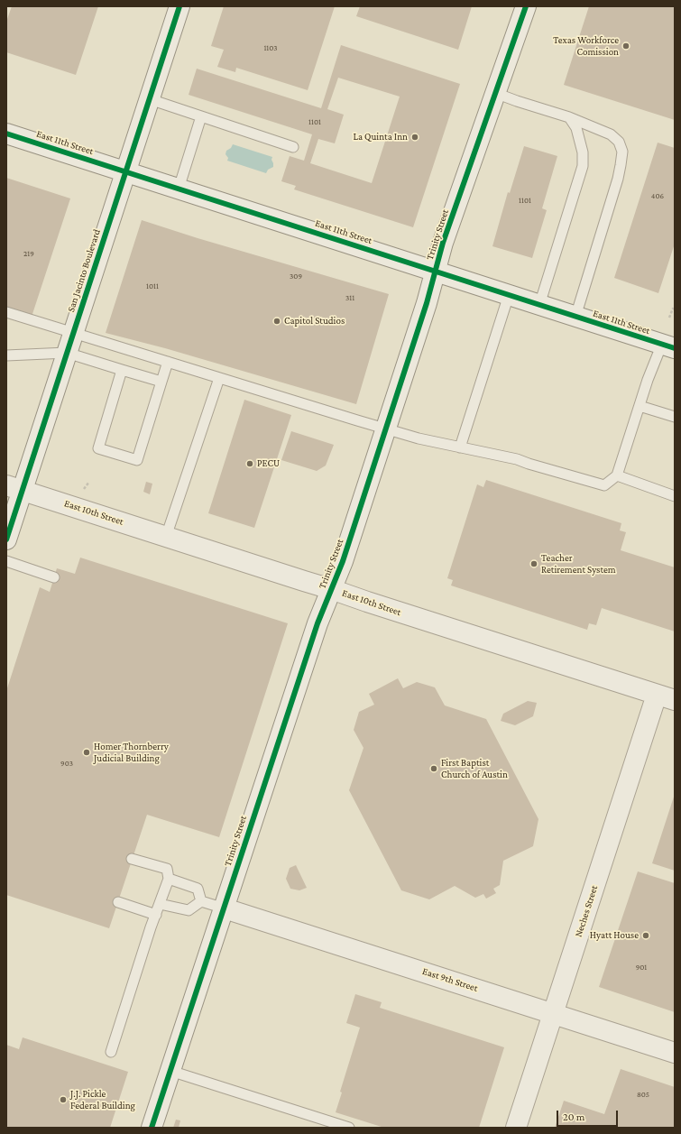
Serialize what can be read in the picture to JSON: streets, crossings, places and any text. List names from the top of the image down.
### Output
{
  "streets": {
    "main road": [
      "East 11th Street",
      "Trinity Street",
      "San Jacinto Boulevard",
      "East 10th Street",
      "Neches Street",
      "East 9th Street"
    ]
  },
  "crossings": [
    ["East 11th Street", "Trinity Street"],
    ["East 11th Street", "San Jacinto Boulevard"],
    ["Trinity Street", "East 10th Street"],
    ["Trinity Street", "East 9th Street"],
    ["San Jacinto Boulevard", "East 10th Street"],
    ["East 10th Street", "Neches Street"],
    ["Neches Street", "East 9th Street"]
  ],
  "places": [
    "Texas Workforce Comission",
    "La Quinta Inn",
    "Capitol Studios",
    "PECU",
    "Teacher Retirement System",
    "Homer Thornberry Judicial Building",
    "First Baptist Church of Austin",
    "Hyatt House",
    "J.J. Pickle Federal Building"
  ],
  "house_numbers": [
    "1103",
    "1101",
    "406",
    "1101",
    "219",
    "309",
    "1011",
    "311",
    "903",
    "901",
    "805"
  ],
  "scale_bar": "20 m"
}
